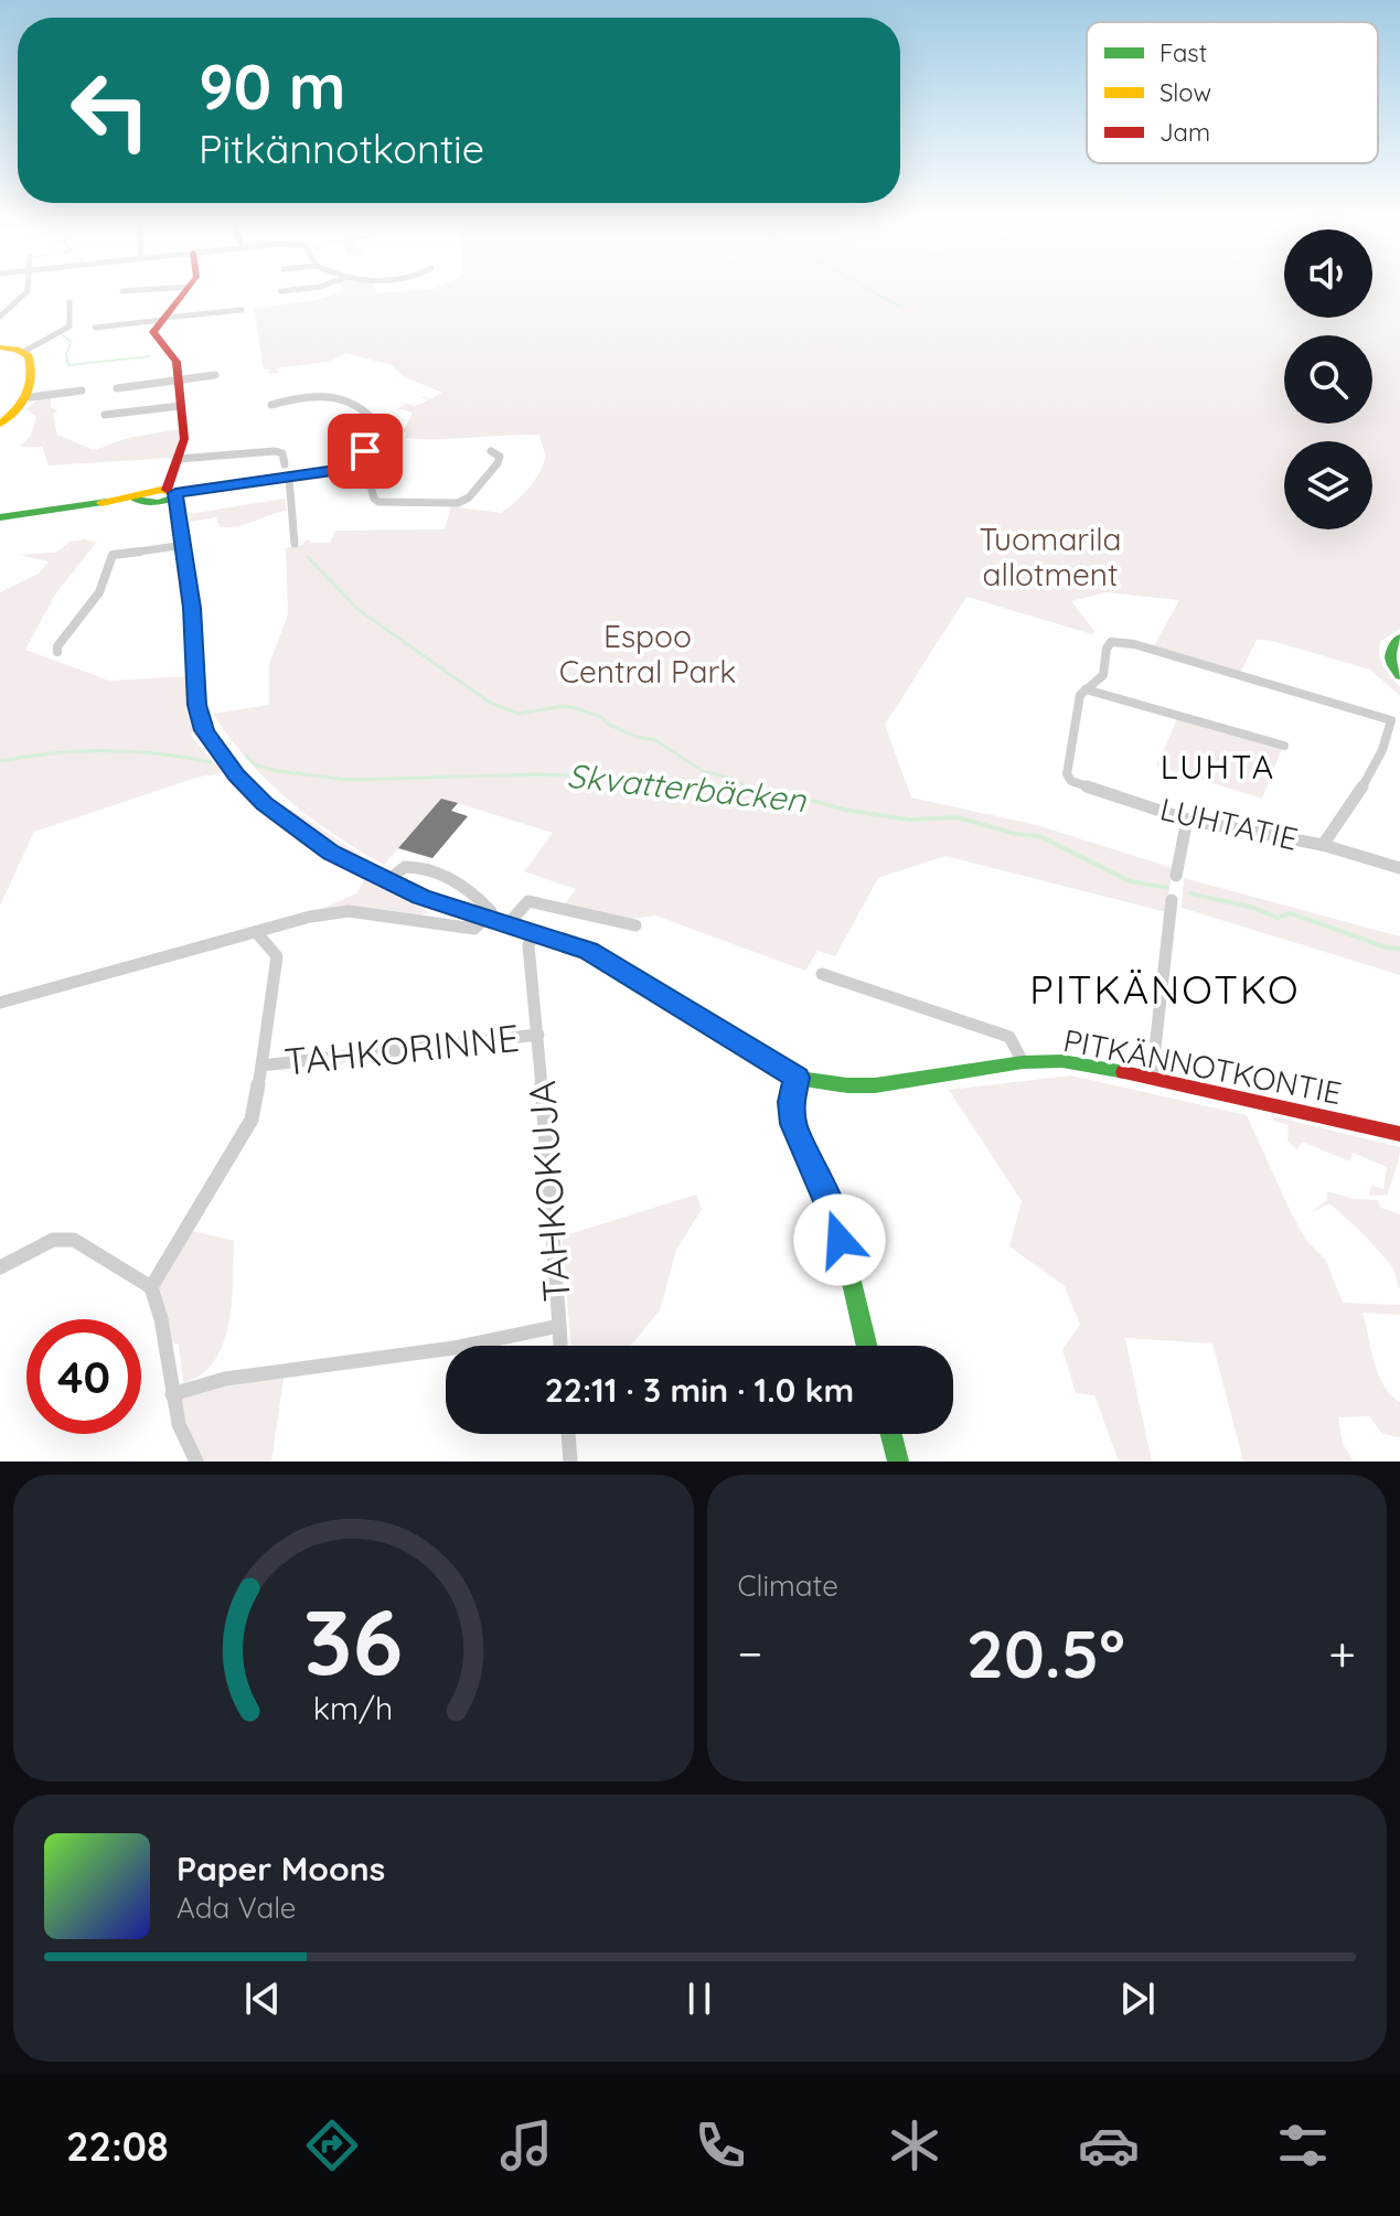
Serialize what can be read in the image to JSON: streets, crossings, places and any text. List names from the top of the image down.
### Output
{
  "streets": {
    "street": [
      "LUHTATIE",
      "TAHKORINNE",
      "PITKÄNNOTKONTIE",
      "TAHKOKUJA"
    ]
  },
  "crossings": [
    ["TAHKORINNE", "TAHKOKUJA"],
    ["PITKÄNNOTKONTIE", "TAHKOKUJA"]
  ],
  "districts": ["LUHTA", "PITKÄNOTKO"],
  "water": ["Skvatterbäcken"],
  "parks": ["Tuomarila allotment", "Espoo Central Park"],
  "legend": ["Fast", "Slow", "Jam"],
  "page": {
    "turn": ["90 m", "Pitkännotkontie"],
    "limit": "40",
    "trip": "22:11 · 3 min · 1.0 km",
    "tile": "Climate",
    "heat": ["−", "20.5°", "+"],
    "song": ["Paper Moons", "Ada Vale"],
    "tabs": "22:08",
    "gauge": ["36", "km/h"]
  }
}
